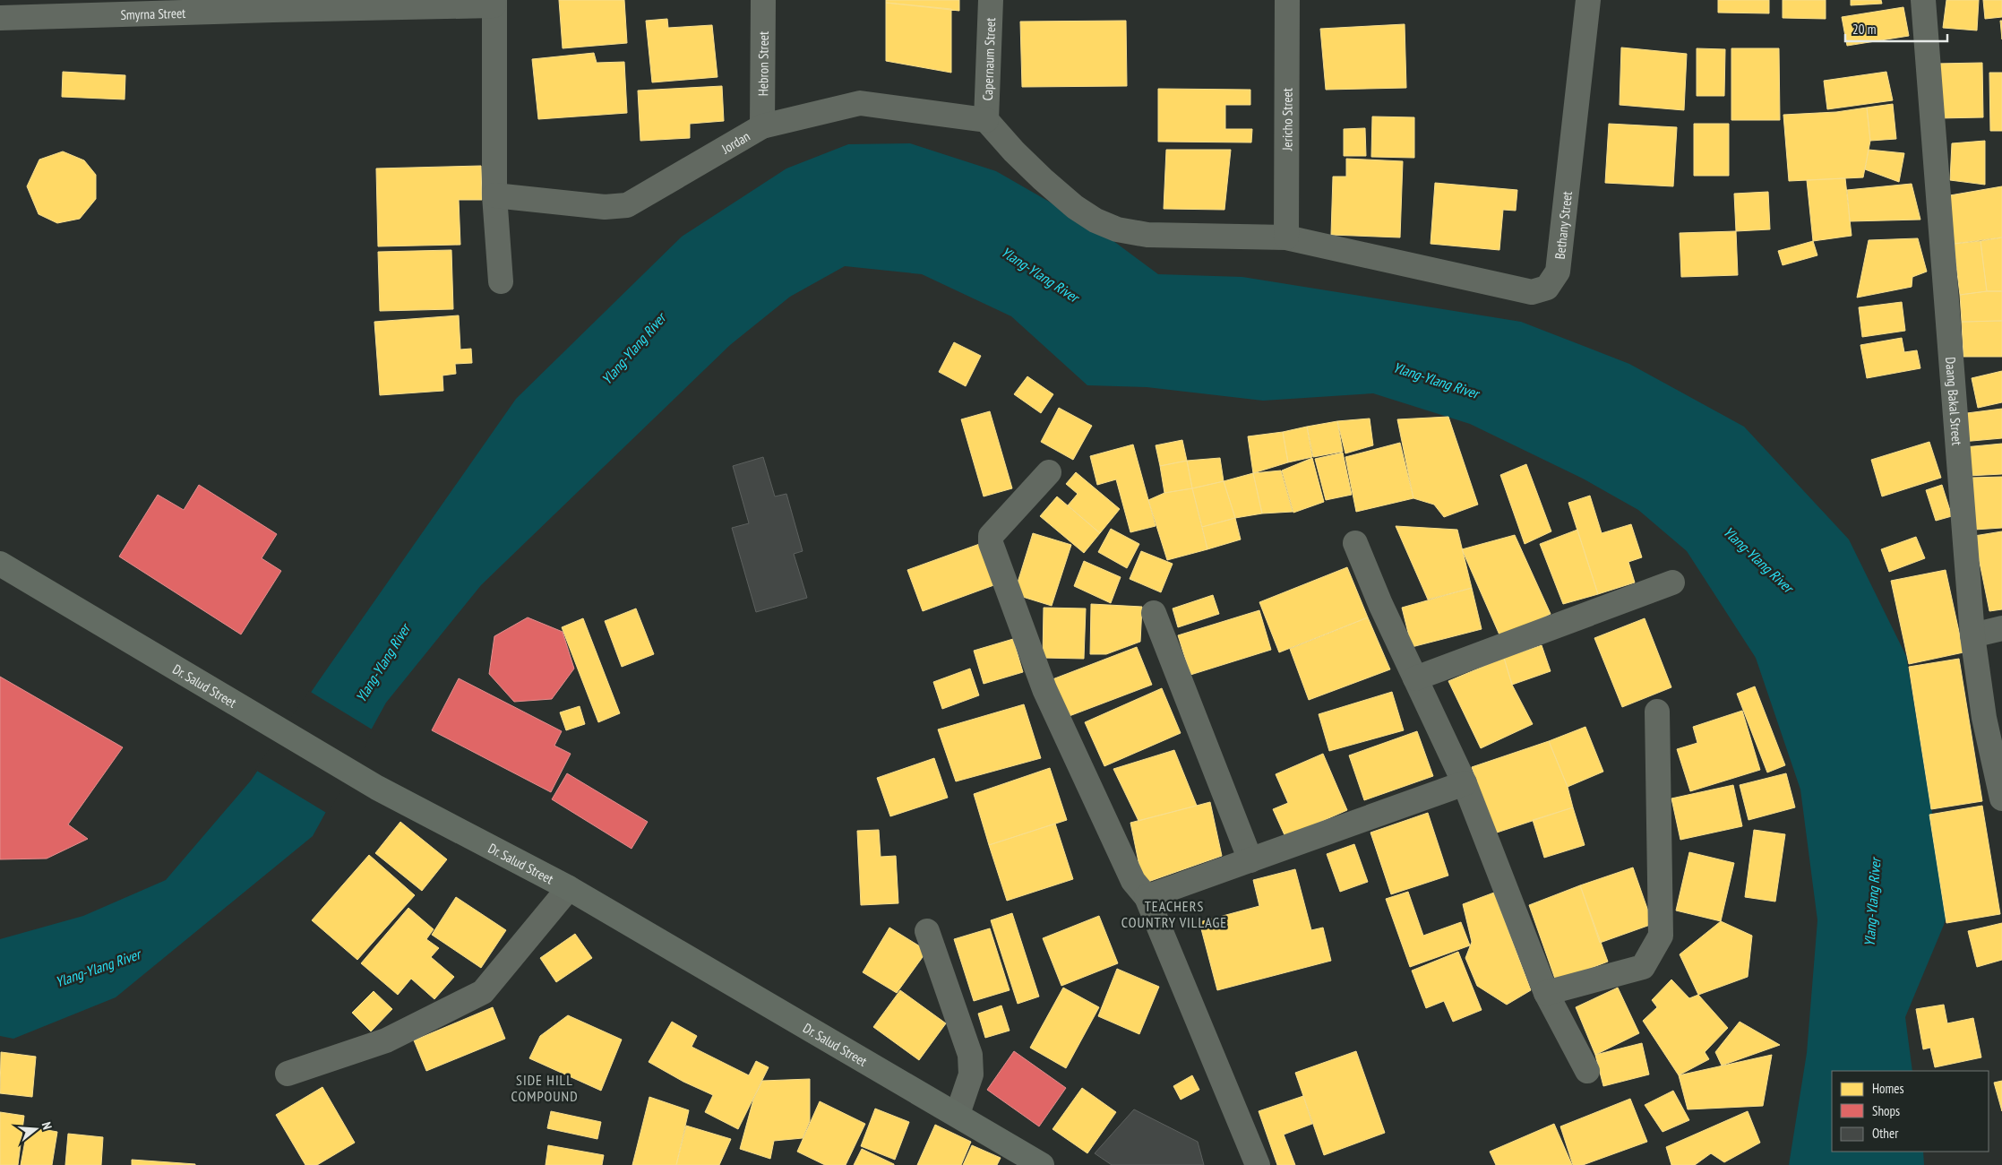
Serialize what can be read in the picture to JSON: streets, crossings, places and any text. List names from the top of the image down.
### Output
{
  "streets": {
    "main road": ["Dr. Salud Street"],
    "street": [
      "Smyrna Street",
      "Capernaum Street",
      "Hebron Street",
      "Jericho Street",
      "Jordan",
      "Bethany Street",
      "Daang Bakal Street"
    ]
  },
  "crossings": [
    ["Capernaum Street", "Jordan"],
    ["Capernaum Street", "Bethany Street"],
    ["Hebron Street", "Jordan"],
    ["Jericho Street", "Bethany Street"],
    ["Jordan", "Bethany Street"]
  ],
  "districts": ["TEACHERS COUNTRY VILLAGE", "SIDE HILL COMPOUND"],
  "water": ["Ylang-Ylang River"],
  "legend": ["Homes", "Shops", "Other"],
  "scale_bar": "20 m",
  "north": "right"
}
